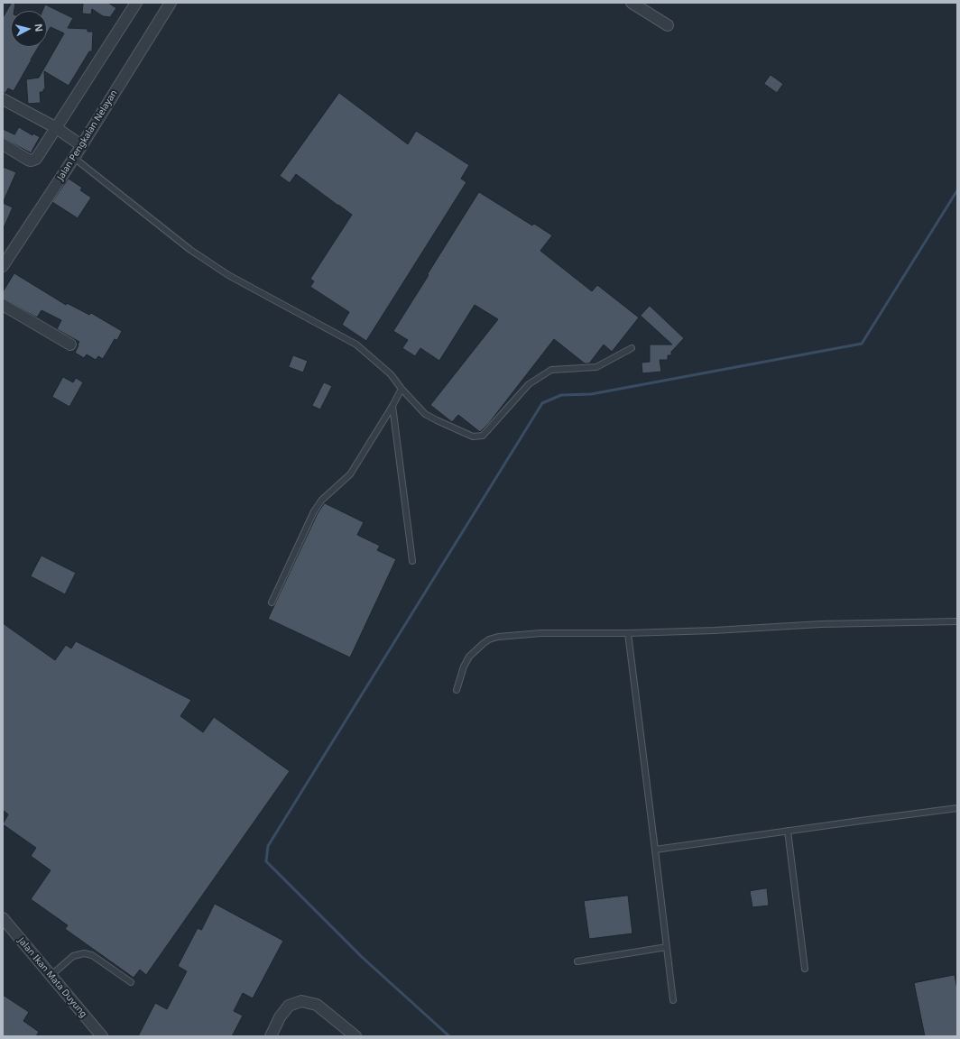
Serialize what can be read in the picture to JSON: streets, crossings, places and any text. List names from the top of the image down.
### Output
{
  "streets": {
    "street": ["Jalan Pengkalan Nelayan", "Jalan Ikan Mata Duyung"]
  },
  "north": "right"
}
